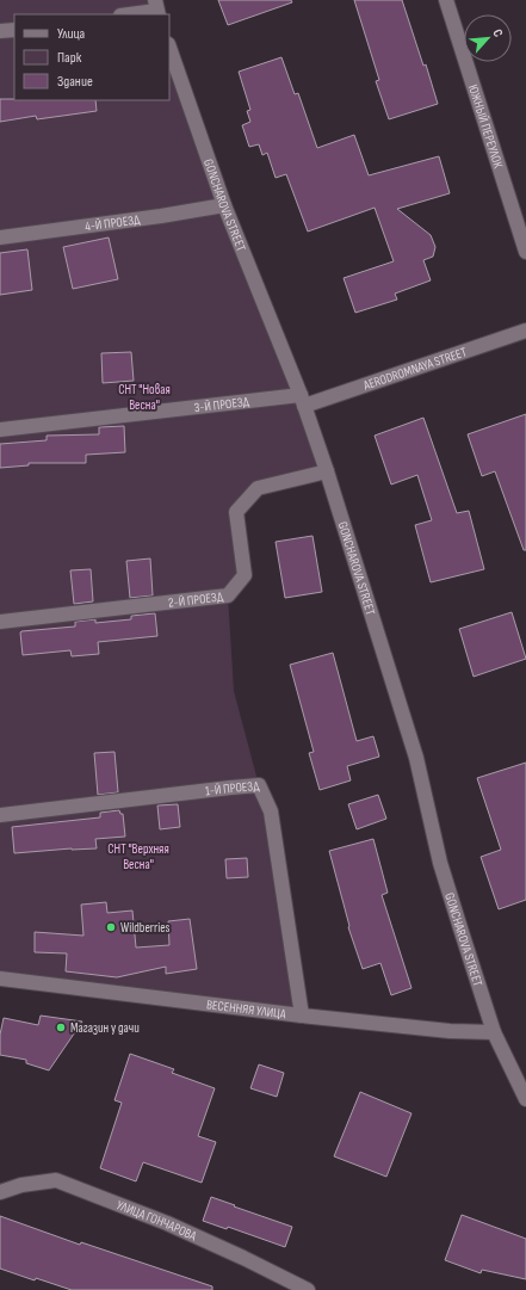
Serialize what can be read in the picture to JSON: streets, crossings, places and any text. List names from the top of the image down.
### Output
{
  "streets": {
    "street": [
      "ЮЖНЫЙ ПЕРЕУЛОК",
      "GONCHAROVA STREET",
      "4-Й ПРОЕЗД",
      "AERODROMNAYA STREET",
      "3-Й ПРОЕЗД",
      "2-Й ПРОЕЗД",
      "1-Й ПРОЕЗД",
      "ВЕСЕННЯЯ УЛИЦА",
      "УЛИЦА ГОНЧАРОВА"
    ]
  },
  "crossings": [
    ["GONCHAROVA STREET", "4-Й ПРОЕЗД"],
    ["GONCHAROVA STREET", "AERODROMNAYA STREET"],
    ["GONCHAROVA STREET", "3-Й ПРОЕЗД"],
    ["GONCHAROVA STREET", "2-Й ПРОЕЗД"],
    ["GONCHAROVA STREET", "ВЕСЕННЯЯ УЛИЦА"],
    ["AERODROMNAYA STREET", "3-Й ПРОЕЗД"],
    ["1-Й ПРОЕЗД", "ВЕСЕННЯЯ УЛИЦА"]
  ],
  "parks": ["СНТ \"Новая Весна\"", "СНТ \"Верхняя Весна\""],
  "places": ["Wildberries", "Магазин у дачи"],
  "legend": ["Улица", "Парк", "Здание"],
  "north": "top right"
}
